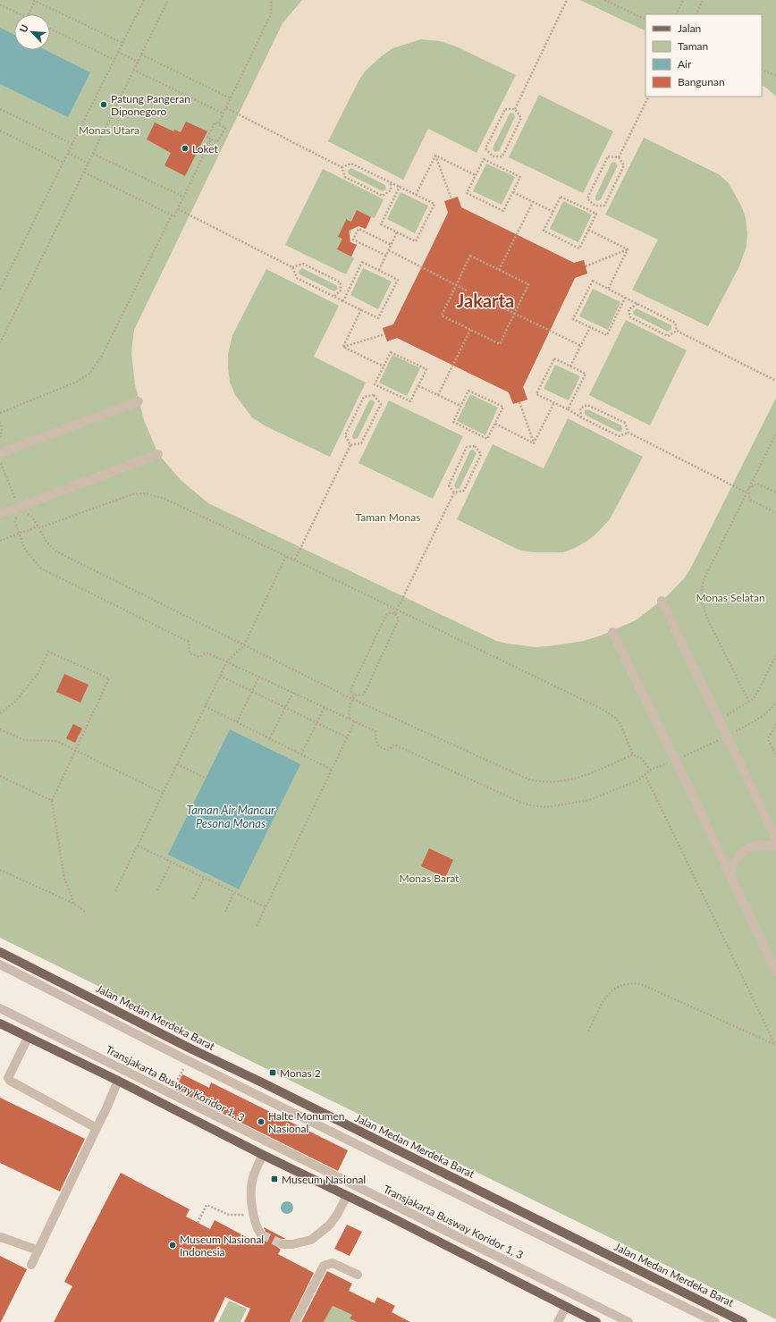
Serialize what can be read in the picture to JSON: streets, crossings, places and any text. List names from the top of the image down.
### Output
{
  "streets": {
    "main road": ["Jalan Medan Merdeka Barat"],
    "street": ["Transjakarta Busway Koridor 1, 3"]
  },
  "districts": ["Jakarta"],
  "water": ["Taman Air Mancur Pesona Monas"],
  "parks": [
    "Monas Utara",
    "Taman Monas",
    "Monas Selatan",
    "Monas Barat"
  ],
  "places": {
    "other": [
      "Patung Pangeran Diponegoro",
      "Loket",
      "Halte Monumen Nasional",
      "Museum Nasional Indonesia"
    ],
    "transit": ["Monas 2", "Museum Nasional"]
  },
  "legend": [
    "Jalan",
    "Taman",
    "Air",
    "Bangunan"
  ],
  "north": "top left"
}
